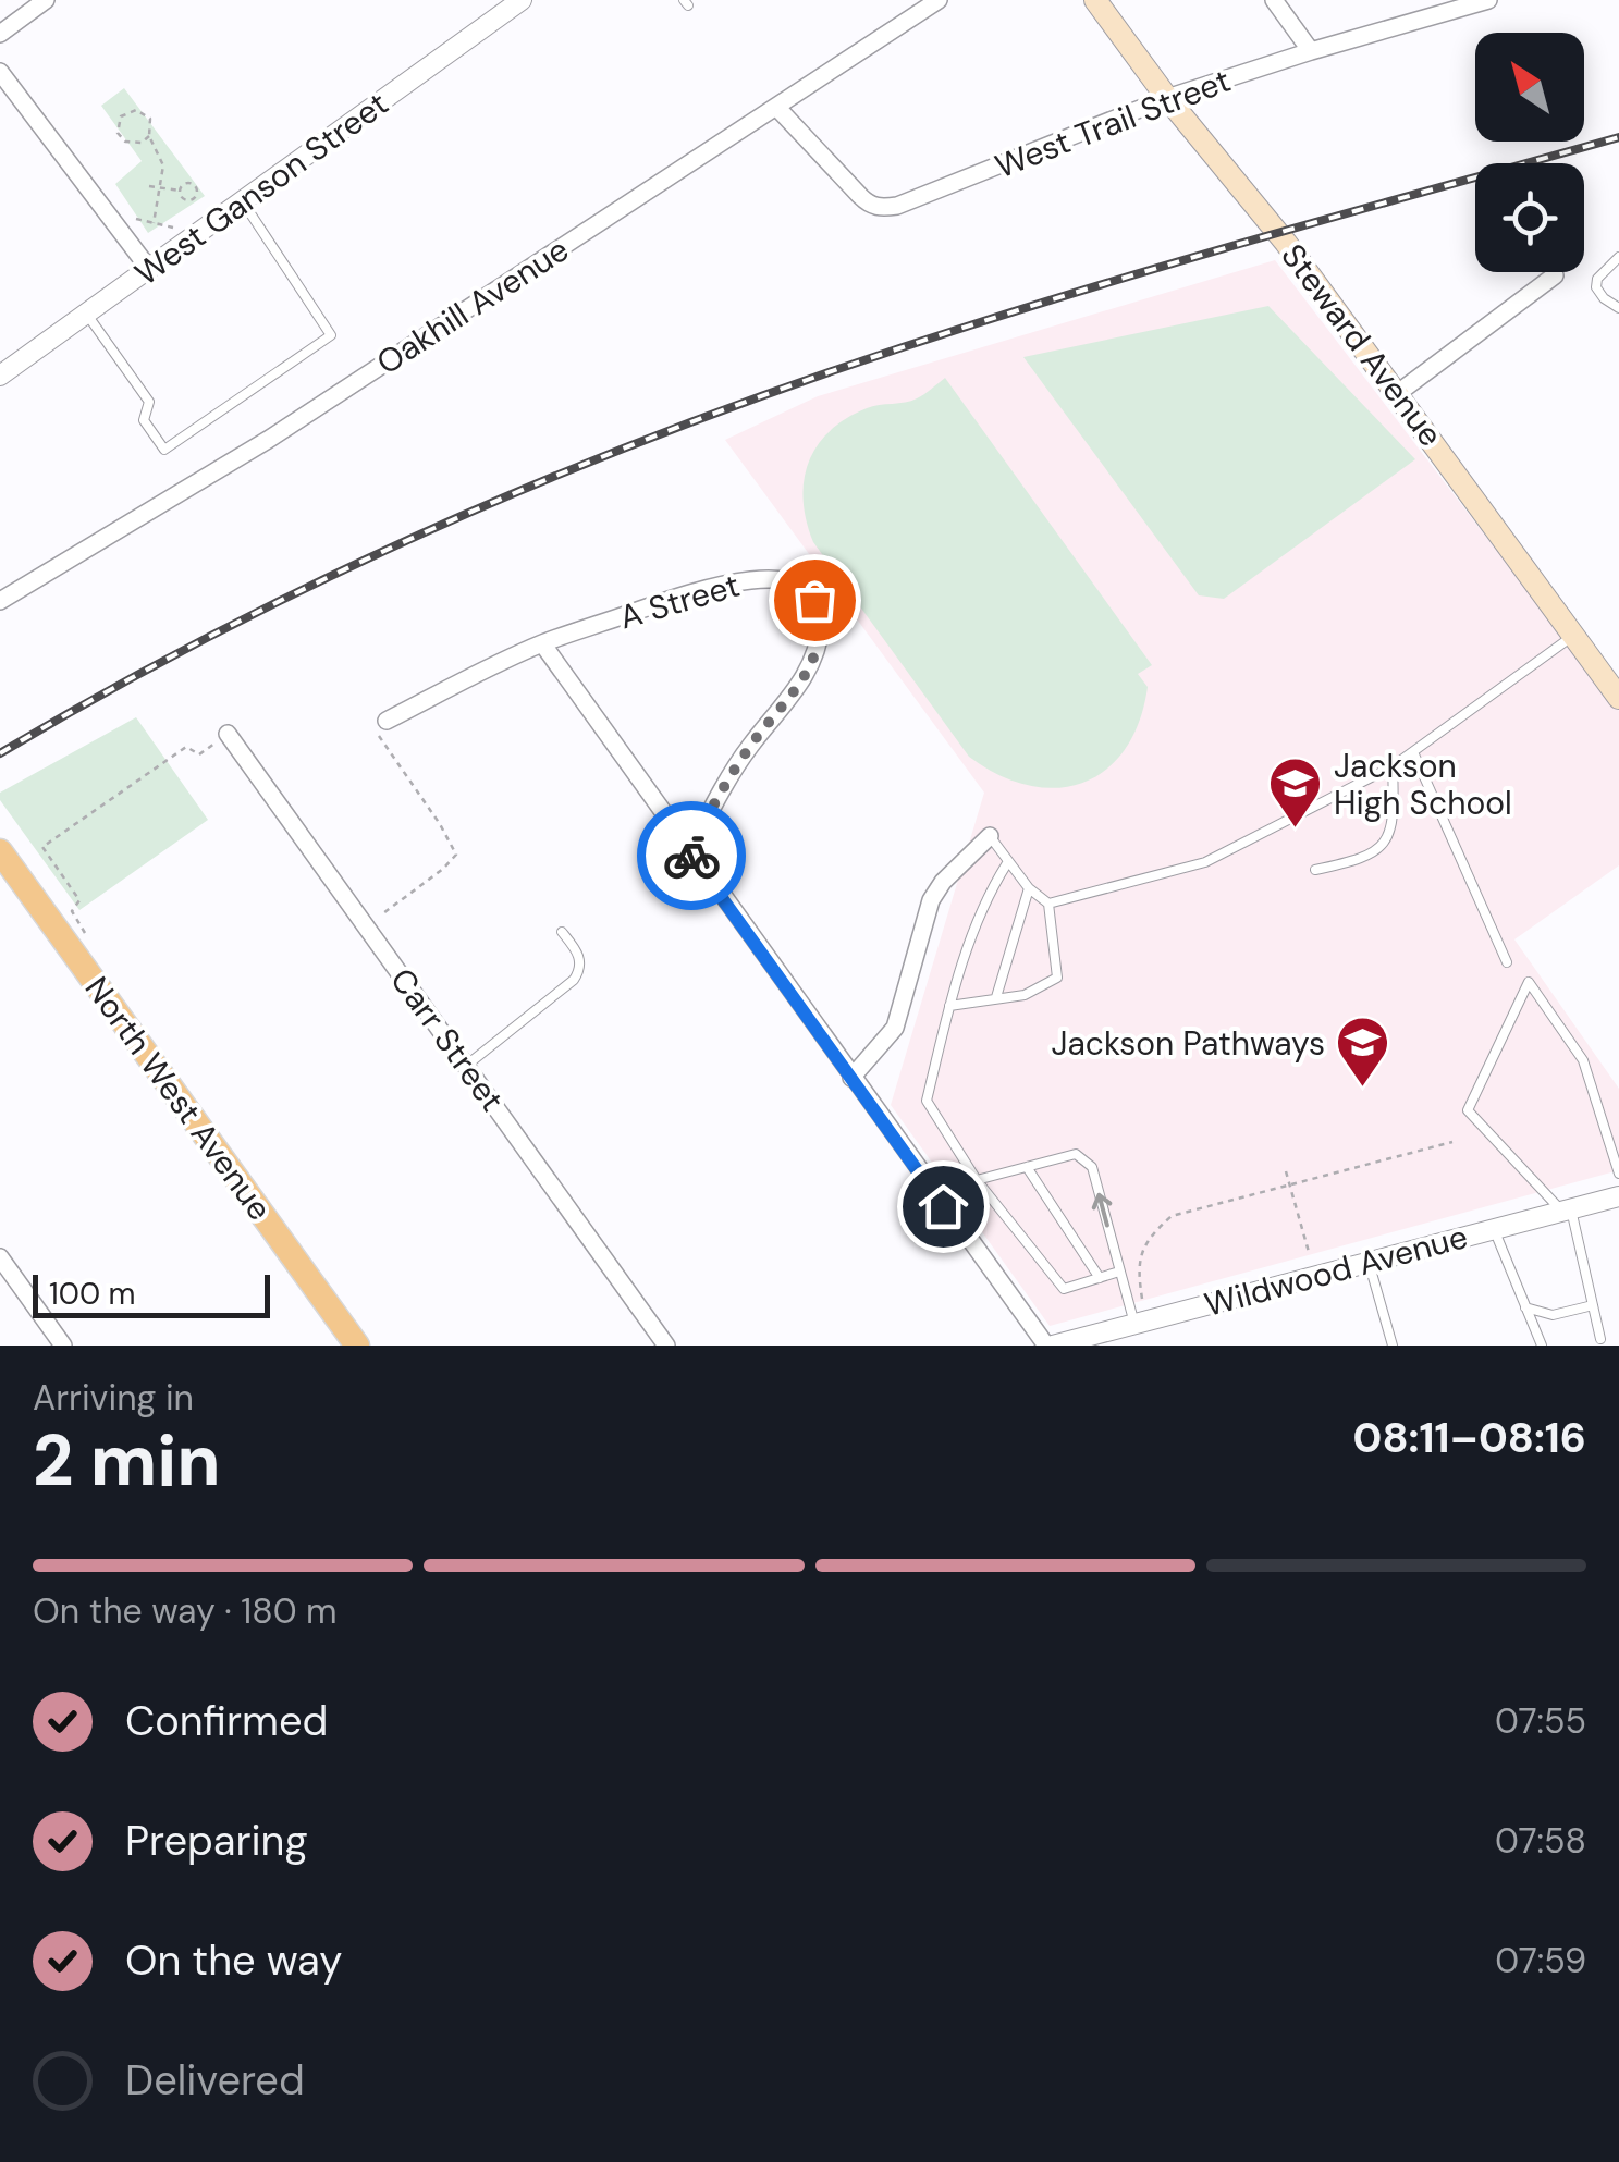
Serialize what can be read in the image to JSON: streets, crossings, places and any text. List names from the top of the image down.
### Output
{
  "streets": {
    "main road": ["Steward Avenue", "North West Avenue"],
    "street": [
      "West Trail Street",
      "West Ganson Street",
      "Oakhill Avenue",
      "A Street",
      "Carr Street",
      "Wildwood Avenue"
    ]
  },
  "crossings": [
    ["West Trail Street", "Oakhill Avenue"],
    ["West Trail Street", "Steward Avenue"]
  ],
  "places": {
    "school or university": ["Jackson High School", "Jackson Pathways"]
  },
  "scale_bar": "100 m",
  "north": "top left",
  "page": {
    "scale": "100 m",
    "heading": ["2 min", "Arriving in", "08:11–08:16"],
    "bar": "On the way · 180 m",
    "list": [
      ["Confirmed", "07:55"],
      ["Preparing", "07:58"],
      ["On the way", "07:59"],
      "Delivered"
    ]
  }
}
